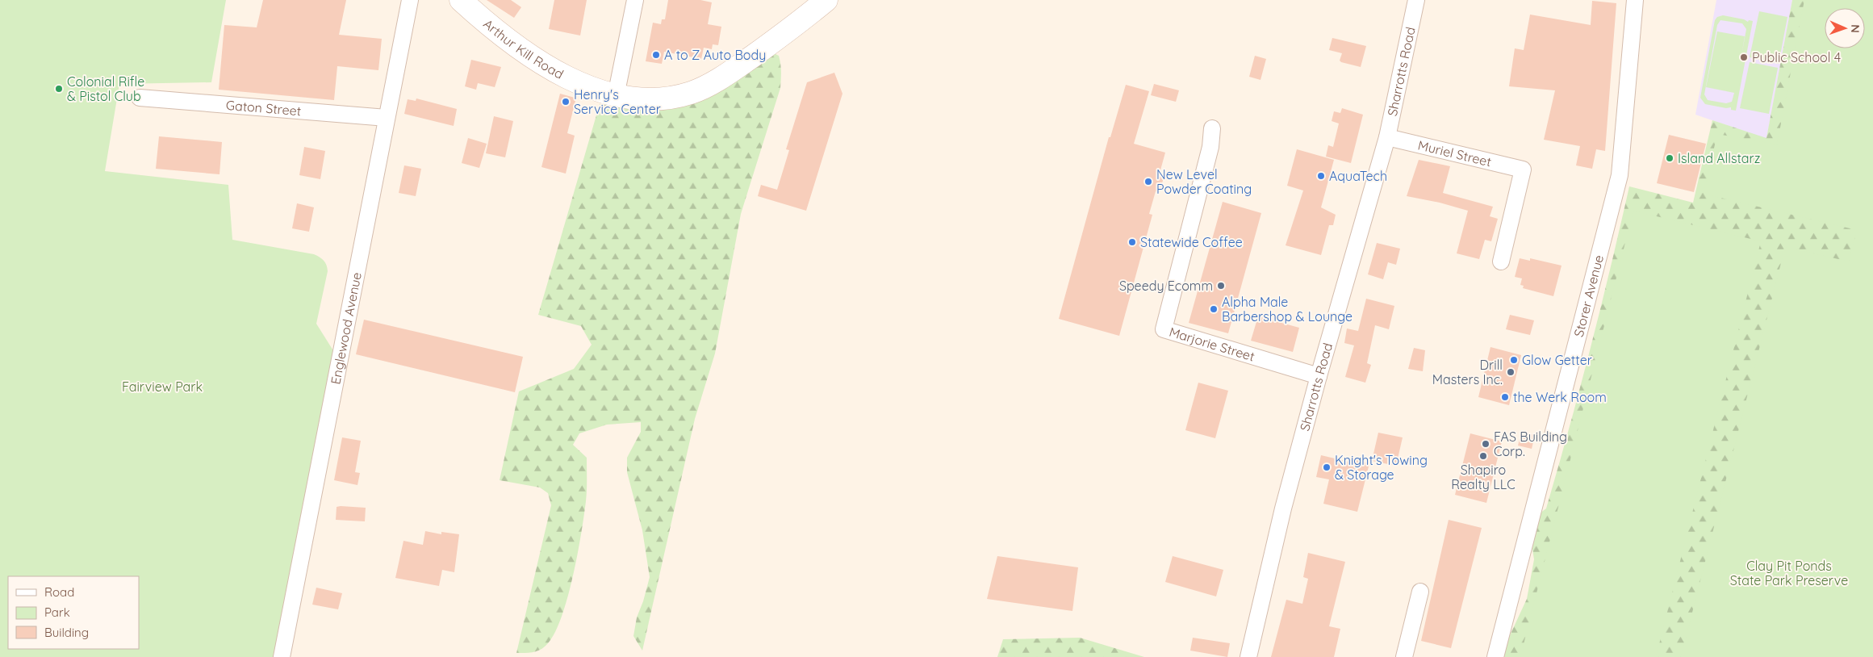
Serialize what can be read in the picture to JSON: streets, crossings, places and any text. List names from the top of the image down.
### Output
{
  "streets": {
    "street": [
      "Arthur Kill Road",
      "Sharrotts Road",
      "Gaton Street",
      "Muriel Street",
      "Storer Avenue",
      "Englewood Avenue",
      "Marjorie Street"
    ]
  },
  "crossings": [
    ["Sharrotts Road", "Muriel Street"],
    ["Sharrotts Road", "Marjorie Street"],
    ["Gaton Street", "Englewood Avenue"]
  ],
  "parks": ["Fairview Park", "Clay Pit Ponds State Park Preserve"],
  "places": [
    "A to Z Auto Body",
    "Public School 4",
    "Colonial Rifle & Pistol Club",
    "Henry's Service Center",
    "Island Allstarz",
    "AquaTech",
    "New Level Powder Coating",
    "Statewide Coffee",
    "Speedy Ecomm",
    "Alpha Male Barbershop & Lounge",
    "Glow Getter",
    "Drill Masters Inc.",
    "the Werk Room",
    "FAS Building Corp.",
    "Shapiro Realty LLC",
    "Knight's Towing & Storage"
  ],
  "legend": ["Road", "Park", "Building"],
  "north": "right"
}
